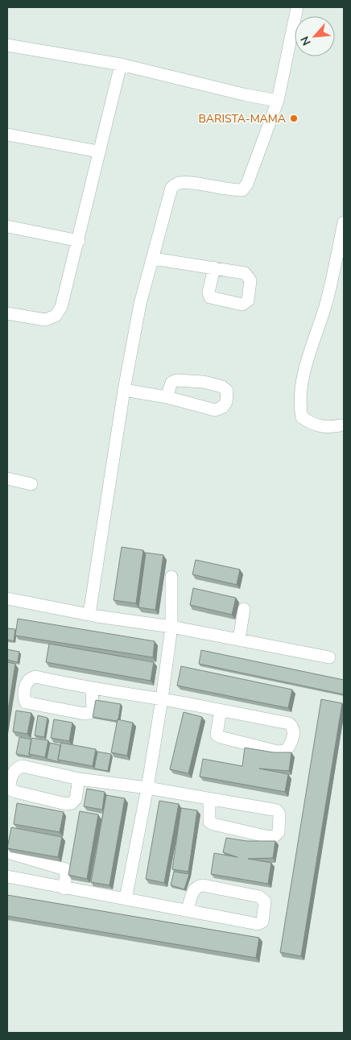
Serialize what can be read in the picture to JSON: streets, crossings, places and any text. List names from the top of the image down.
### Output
{
  "places": ["BARISTA-MAMA"],
  "north": "bottom left"
}
